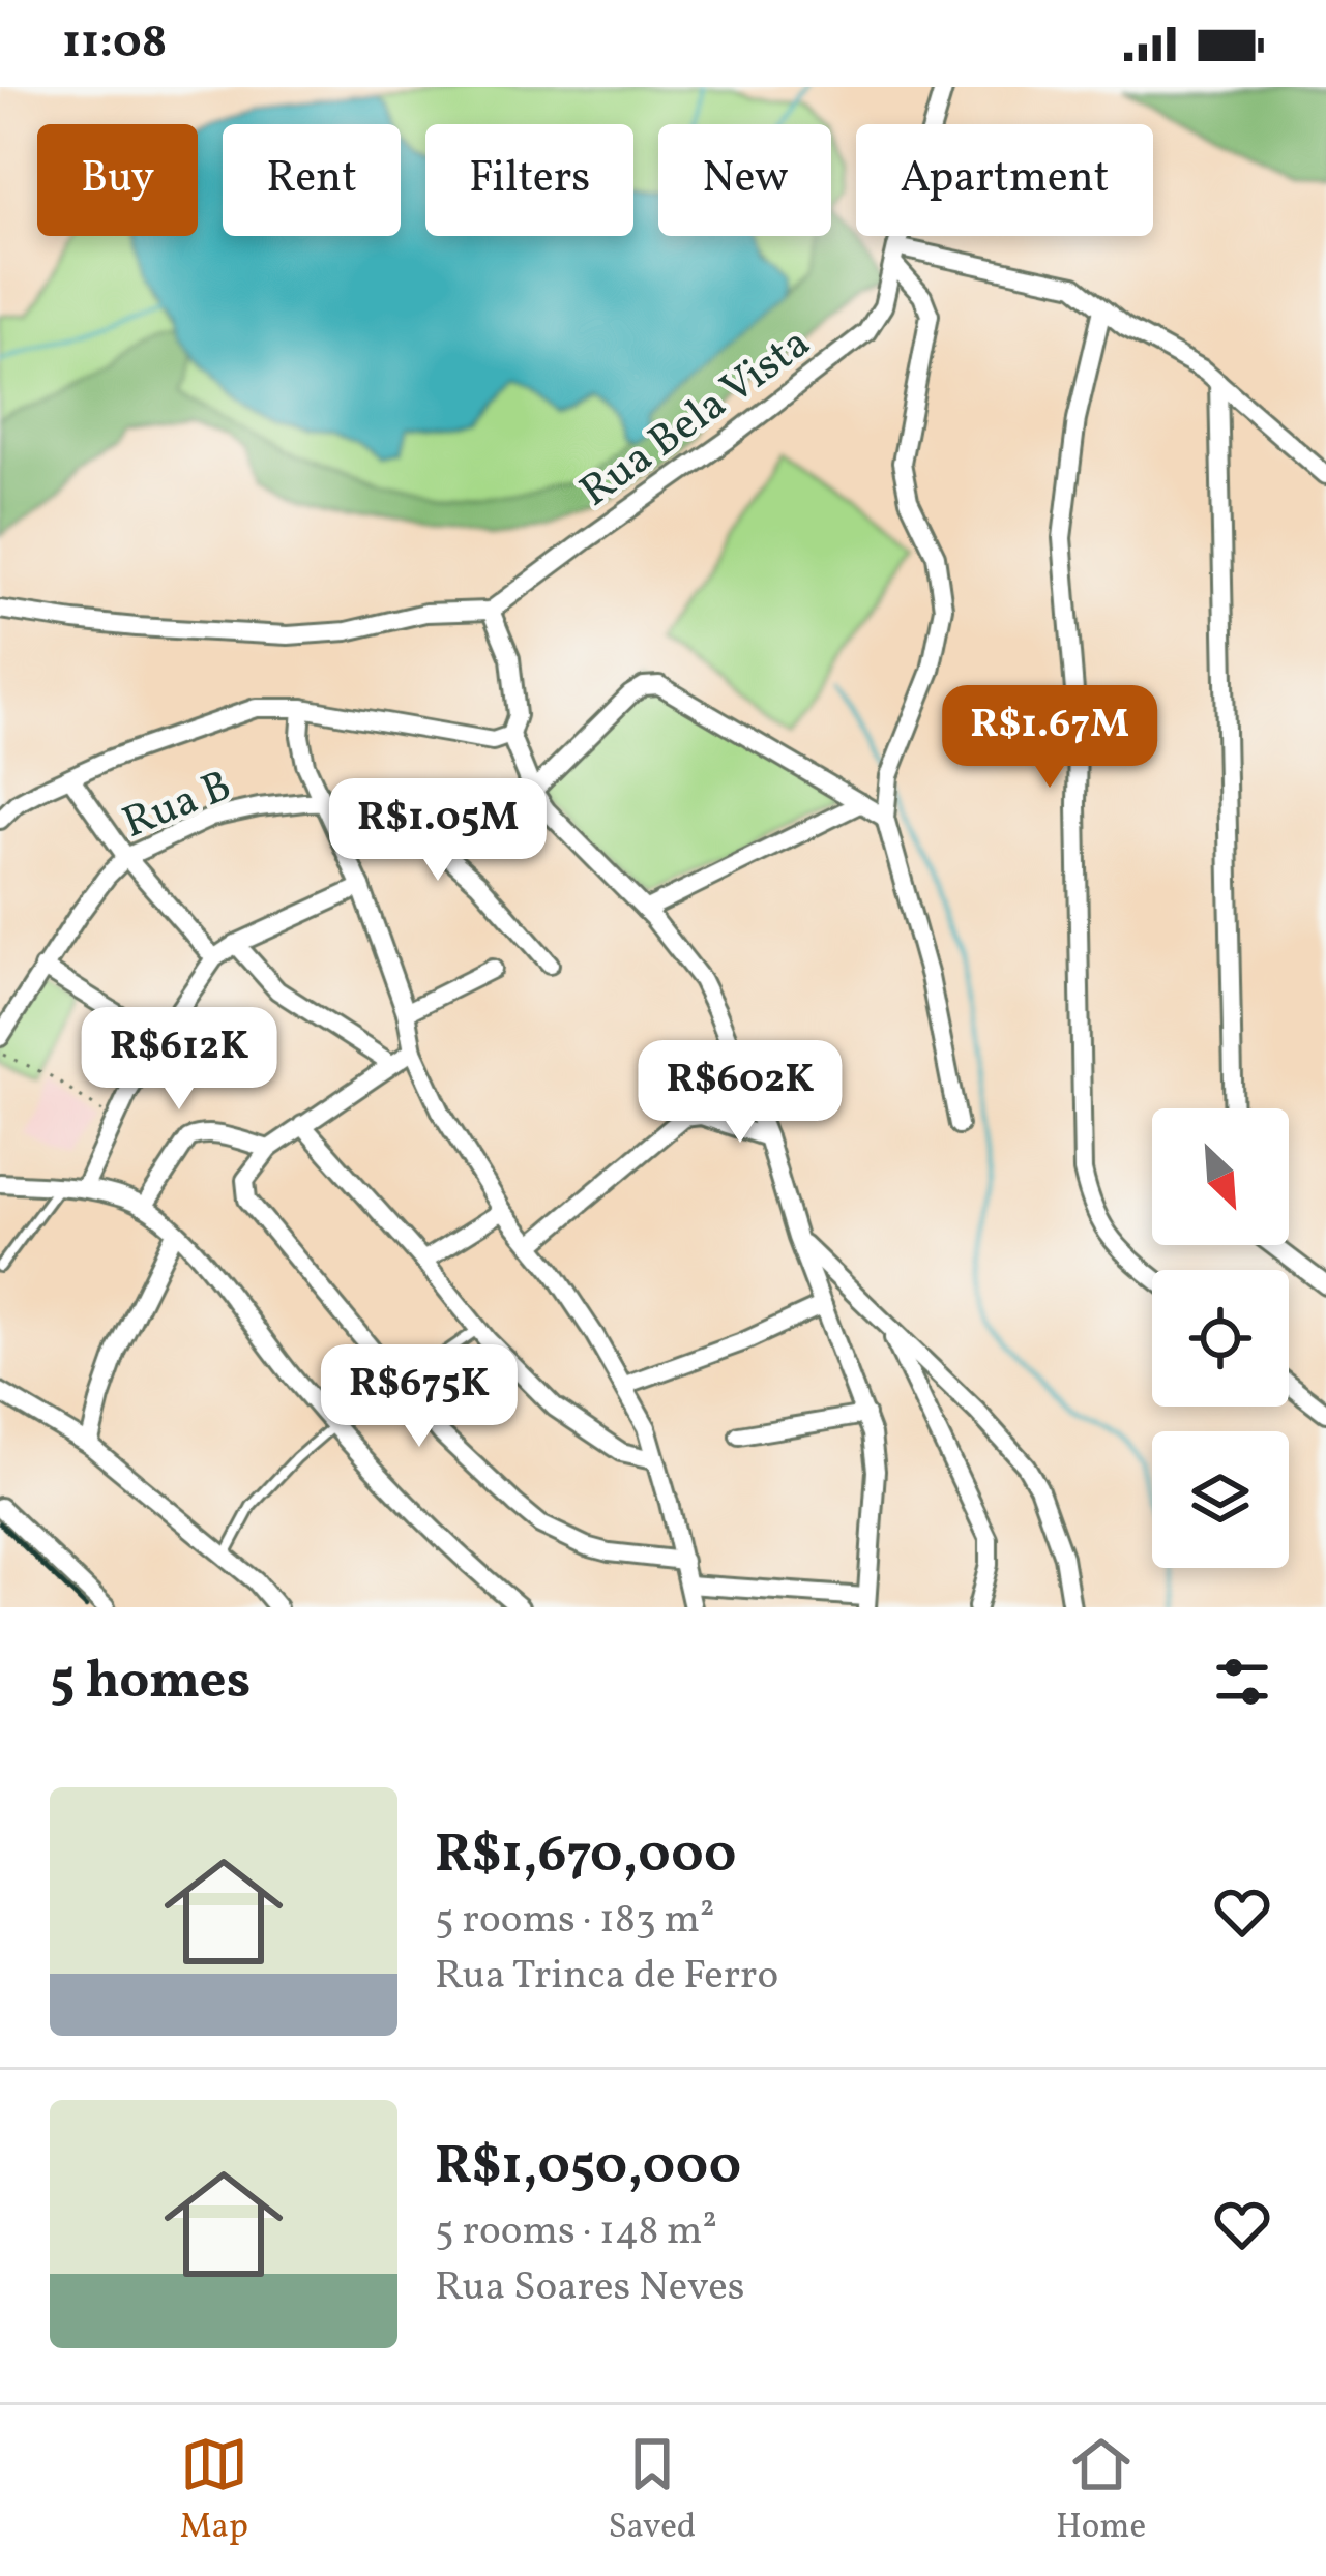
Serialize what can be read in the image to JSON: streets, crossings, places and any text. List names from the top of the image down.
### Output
{
  "streets": {
    "street": ["Rua Bela Vista", "Rua B"]
  },
  "north": "bottom right",
  "page": {
    "status": "11:08",
    "chip": [
      "Buy",
      "Rent",
      "Filters",
      "New",
      "Apartment"
    ],
    "price": [
      "R$1.67M",
      "R$1.05M",
      "R$612K",
      "R$602K",
      "R$675K"
    ],
    "heading": "5 homes",
    "list": [
      {
        "name": "R$1,670,000",
        "note": "5 rooms · 183 m² · Rua Trinca de Ferro"
      },
      {
        "name": "R$1,050,000",
        "note": "5 rooms · 148 m² · Rua Soares Neves"
      }
    ],
    "tabs": ["Map", "Saved", "Home"]
  }
}
